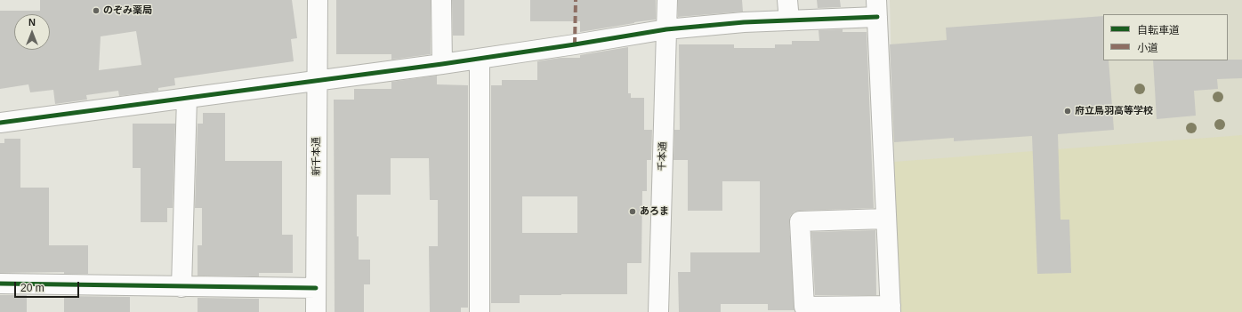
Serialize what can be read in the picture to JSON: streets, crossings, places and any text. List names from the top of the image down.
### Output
{
  "streets": {
    "street": ["新千本通", "千本通"]
  },
  "places": ["のぞみ薬局", "府立鳥羽高等学校", "あろま"],
  "legend": ["自転車道", "小道"],
  "scale_bar": "20 m",
  "north": "top"
}
